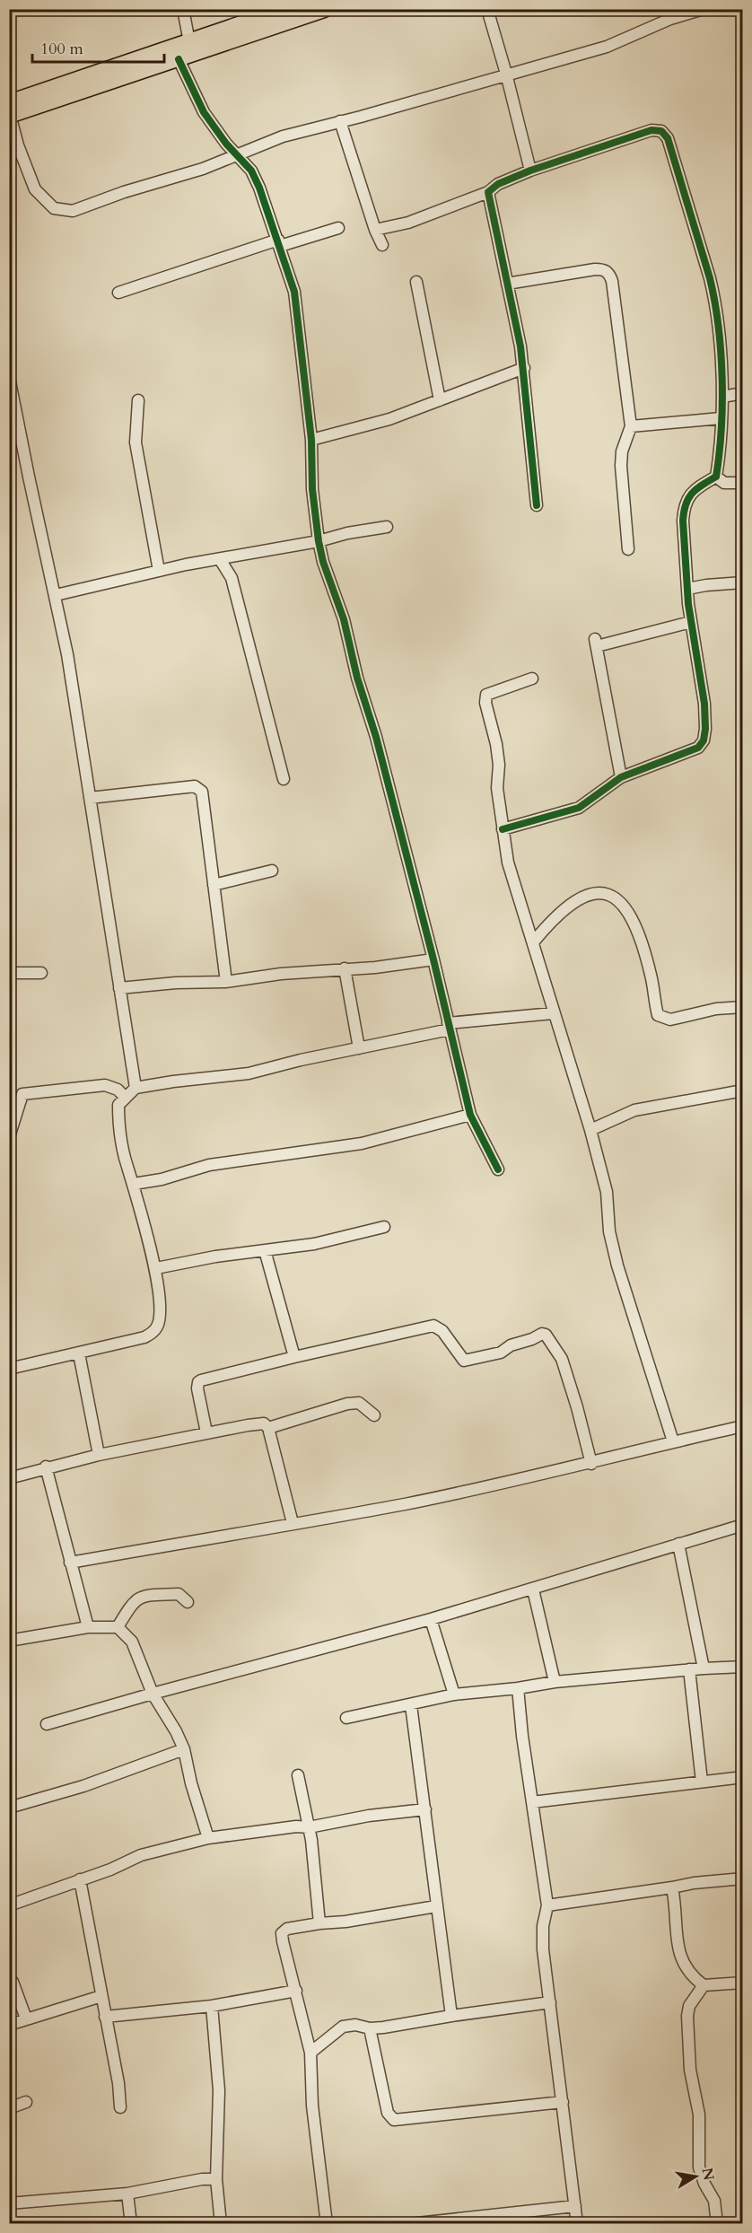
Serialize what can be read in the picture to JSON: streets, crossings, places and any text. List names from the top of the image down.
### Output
{
  "scale_bar": "100 m",
  "north": "right"
}
